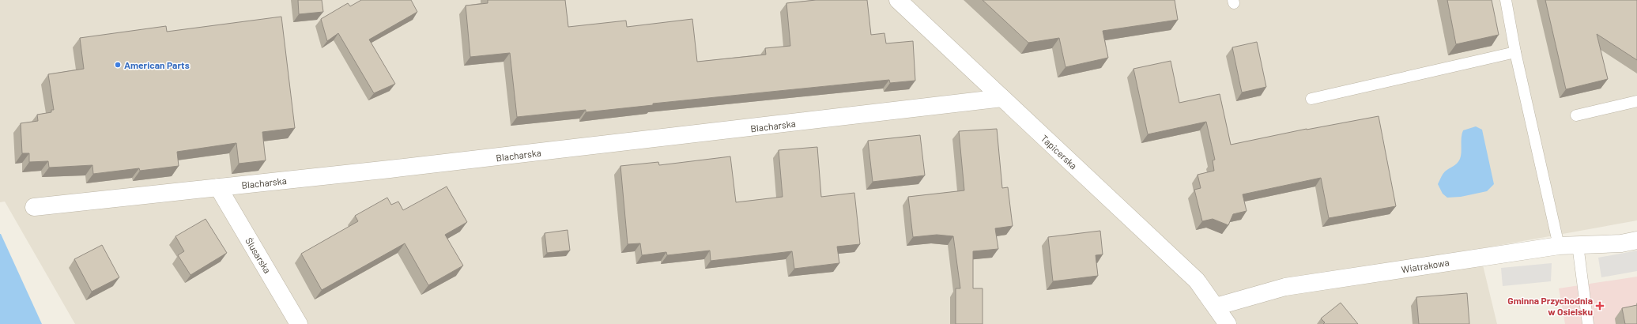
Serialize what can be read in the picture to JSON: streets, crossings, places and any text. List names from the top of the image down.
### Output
{
  "streets": {
    "street": [
      "Blacharska",
      "Tapicerska",
      "Ślusarska",
      "Wiatrakowa"
    ]
  },
  "crossings": [
    ["Blacharska", "Tapicerska"],
    ["Blacharska", "Ślusarska"],
    ["Tapicerska", "Wiatrakowa"]
  ],
  "places": {
    "other": ["American Parts"],
    "health": ["Gminna Przychodnia w Osielsku"]
  }
}
